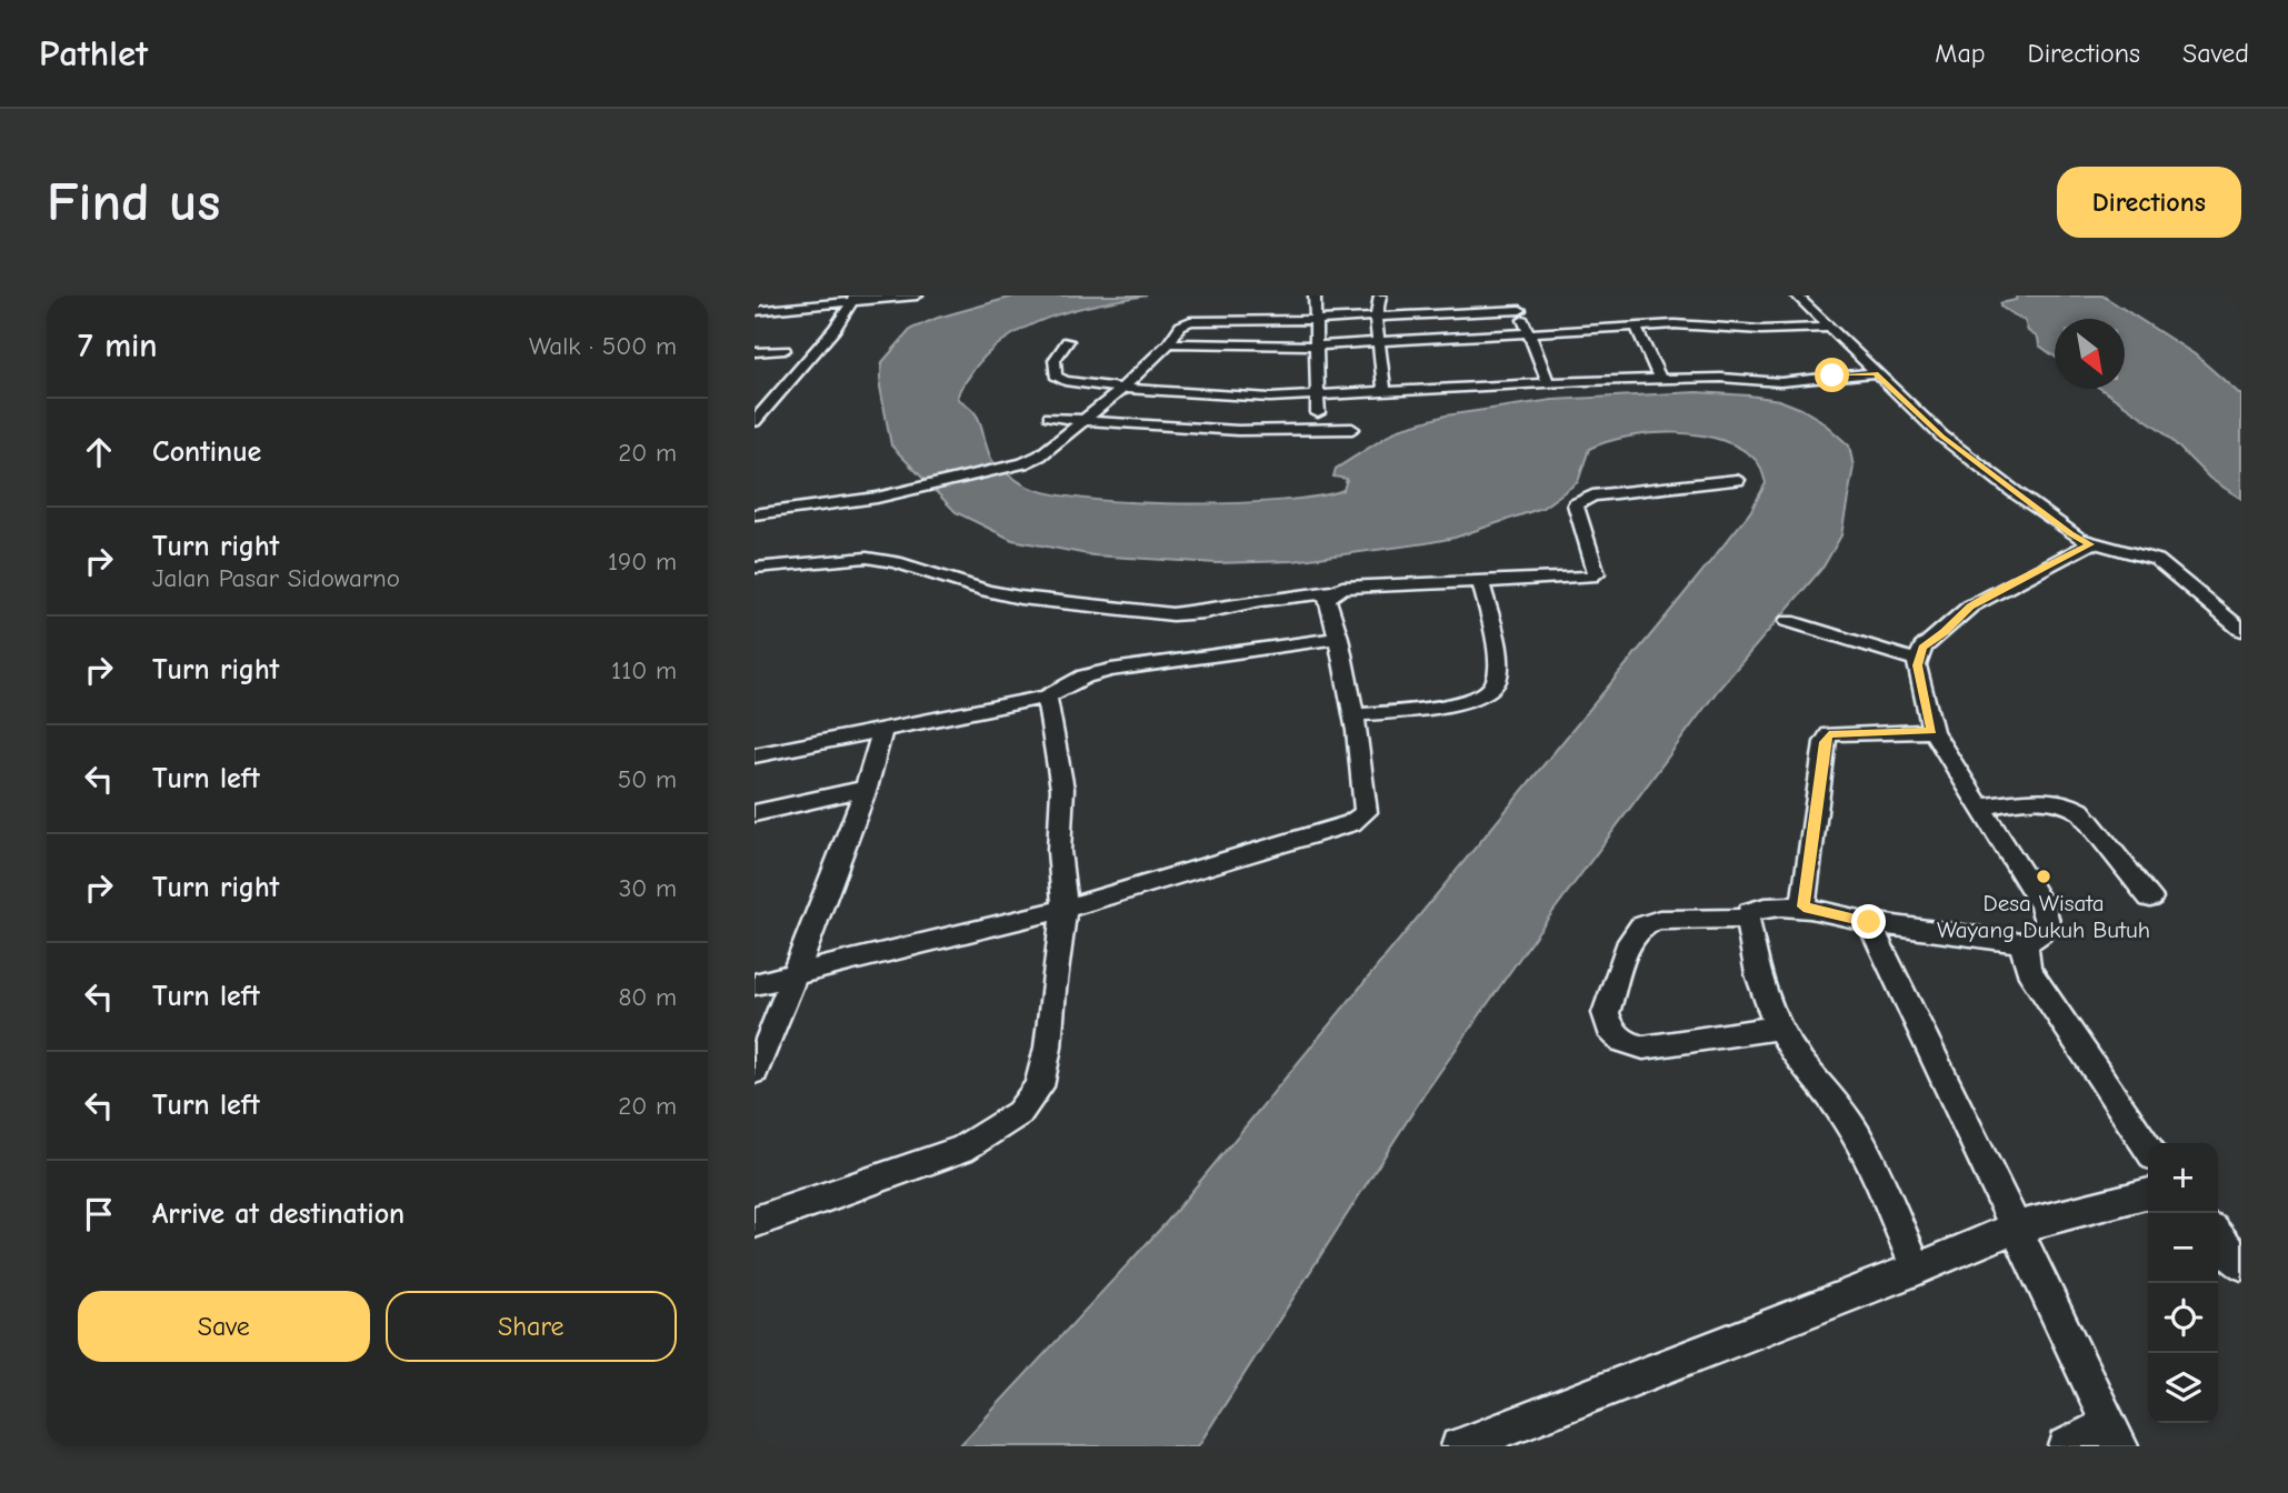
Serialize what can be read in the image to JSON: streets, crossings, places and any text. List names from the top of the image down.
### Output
{
  "places": ["Desa Wisata Wayang Dukuh Butuh"],
  "north": "bottom right",
  "page": {
    "header": "Pathlet",
    "nav": ["Map", "Directions", "Saved"],
    "buttons": [
      "Directions",
      ["Save", "Share"]
    ],
    "title": "Find us",
    "heading": ["7 min", "Walk · 500 m"],
    "list": [
      ["Continue", "20 m"],
      ["Turn right", "Jalan Pasar Sidowarno", "190 m"],
      ["Turn right", "110 m"],
      ["Turn left", "50 m"],
      ["Turn right", "30 m"],
      ["Turn left", "80 m"],
      ["Turn left", "20 m"],
      "Arrive at destination"
    ],
    "map_buttons": ["+", "−"]
  }
}
